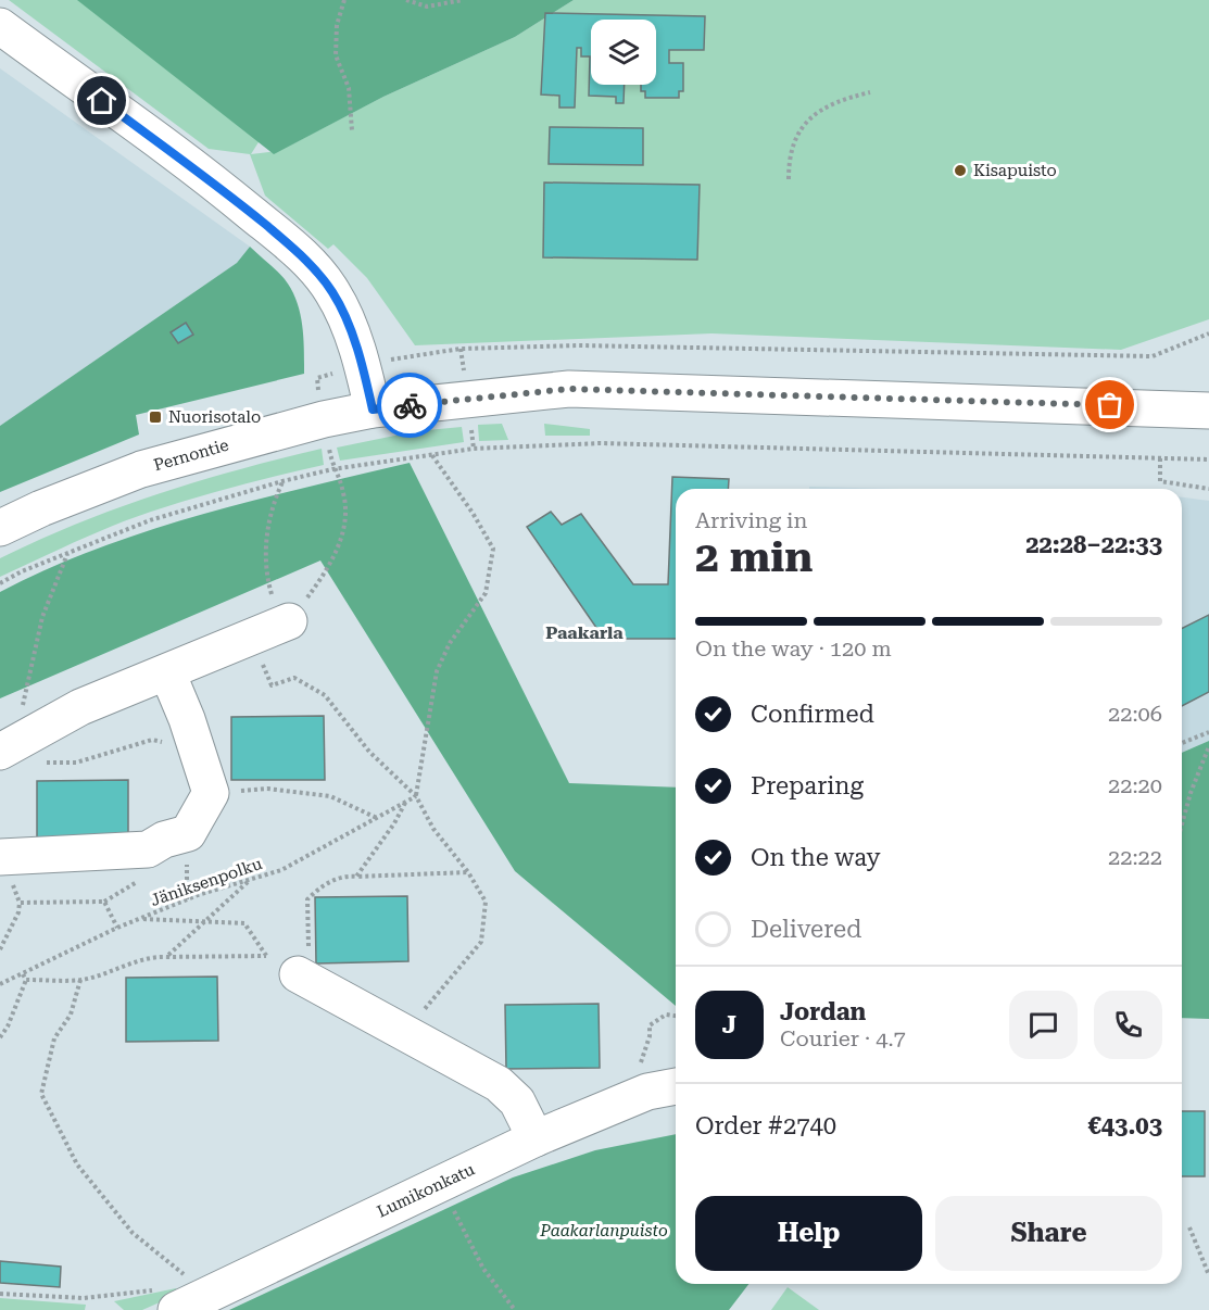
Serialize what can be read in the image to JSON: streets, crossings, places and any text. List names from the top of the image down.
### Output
{
  "streets": {
    "street": ["Pernontie", "Lumikonkatu"],
    "path": ["Jäniksenpolku"]
  },
  "districts": ["Paakarla"],
  "parks": ["Paakarlanpuisto"],
  "places": {
    "other": ["Kisapuisto"],
    "transit": ["Nuorisotalo"]
  },
  "page": {
    "heading": ["2 min", "Arriving in", "22:28–22:33"],
    "panel": [
      "Jordan",
      "Courier · 4.7",
      "Order #2740",
      "€43.03"
    ],
    "bar": "On the way · 120 m",
    "list": [
      ["Confirmed", "22:06"],
      ["Preparing", "22:20"],
      ["On the way", "22:22"],
      "Delivered"
    ],
    "round": "J",
    "buttons": ["Help", "Share"]
  }
}
